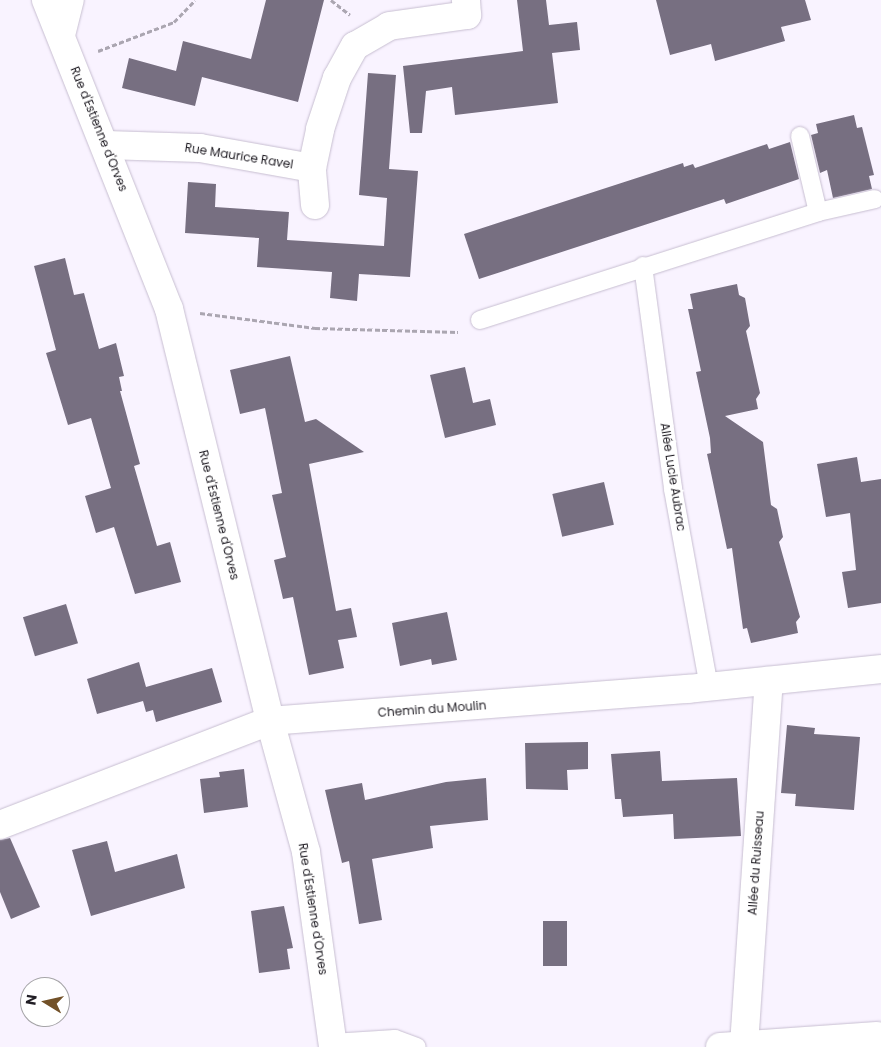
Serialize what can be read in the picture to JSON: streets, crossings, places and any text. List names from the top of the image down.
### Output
{
  "streets": {
    "street": [
      "Rue d'Estienne d'Orves",
      "Rue Maurice Ravel",
      "Chemin du Moulin",
      "Allée du Ruisseau"
    ],
    "lane": ["Allée Lucie Aubrac"]
  },
  "crossings": [
    ["Rue d'Estienne d'Orves", "Rue Maurice Ravel"],
    ["Rue d'Estienne d'Orves", "Chemin du Moulin"],
    ["Allée Lucie Aubrac", "Chemin du Moulin"],
    ["Chemin du Moulin", "Allée du Ruisseau"]
  ],
  "north": "left"
}
